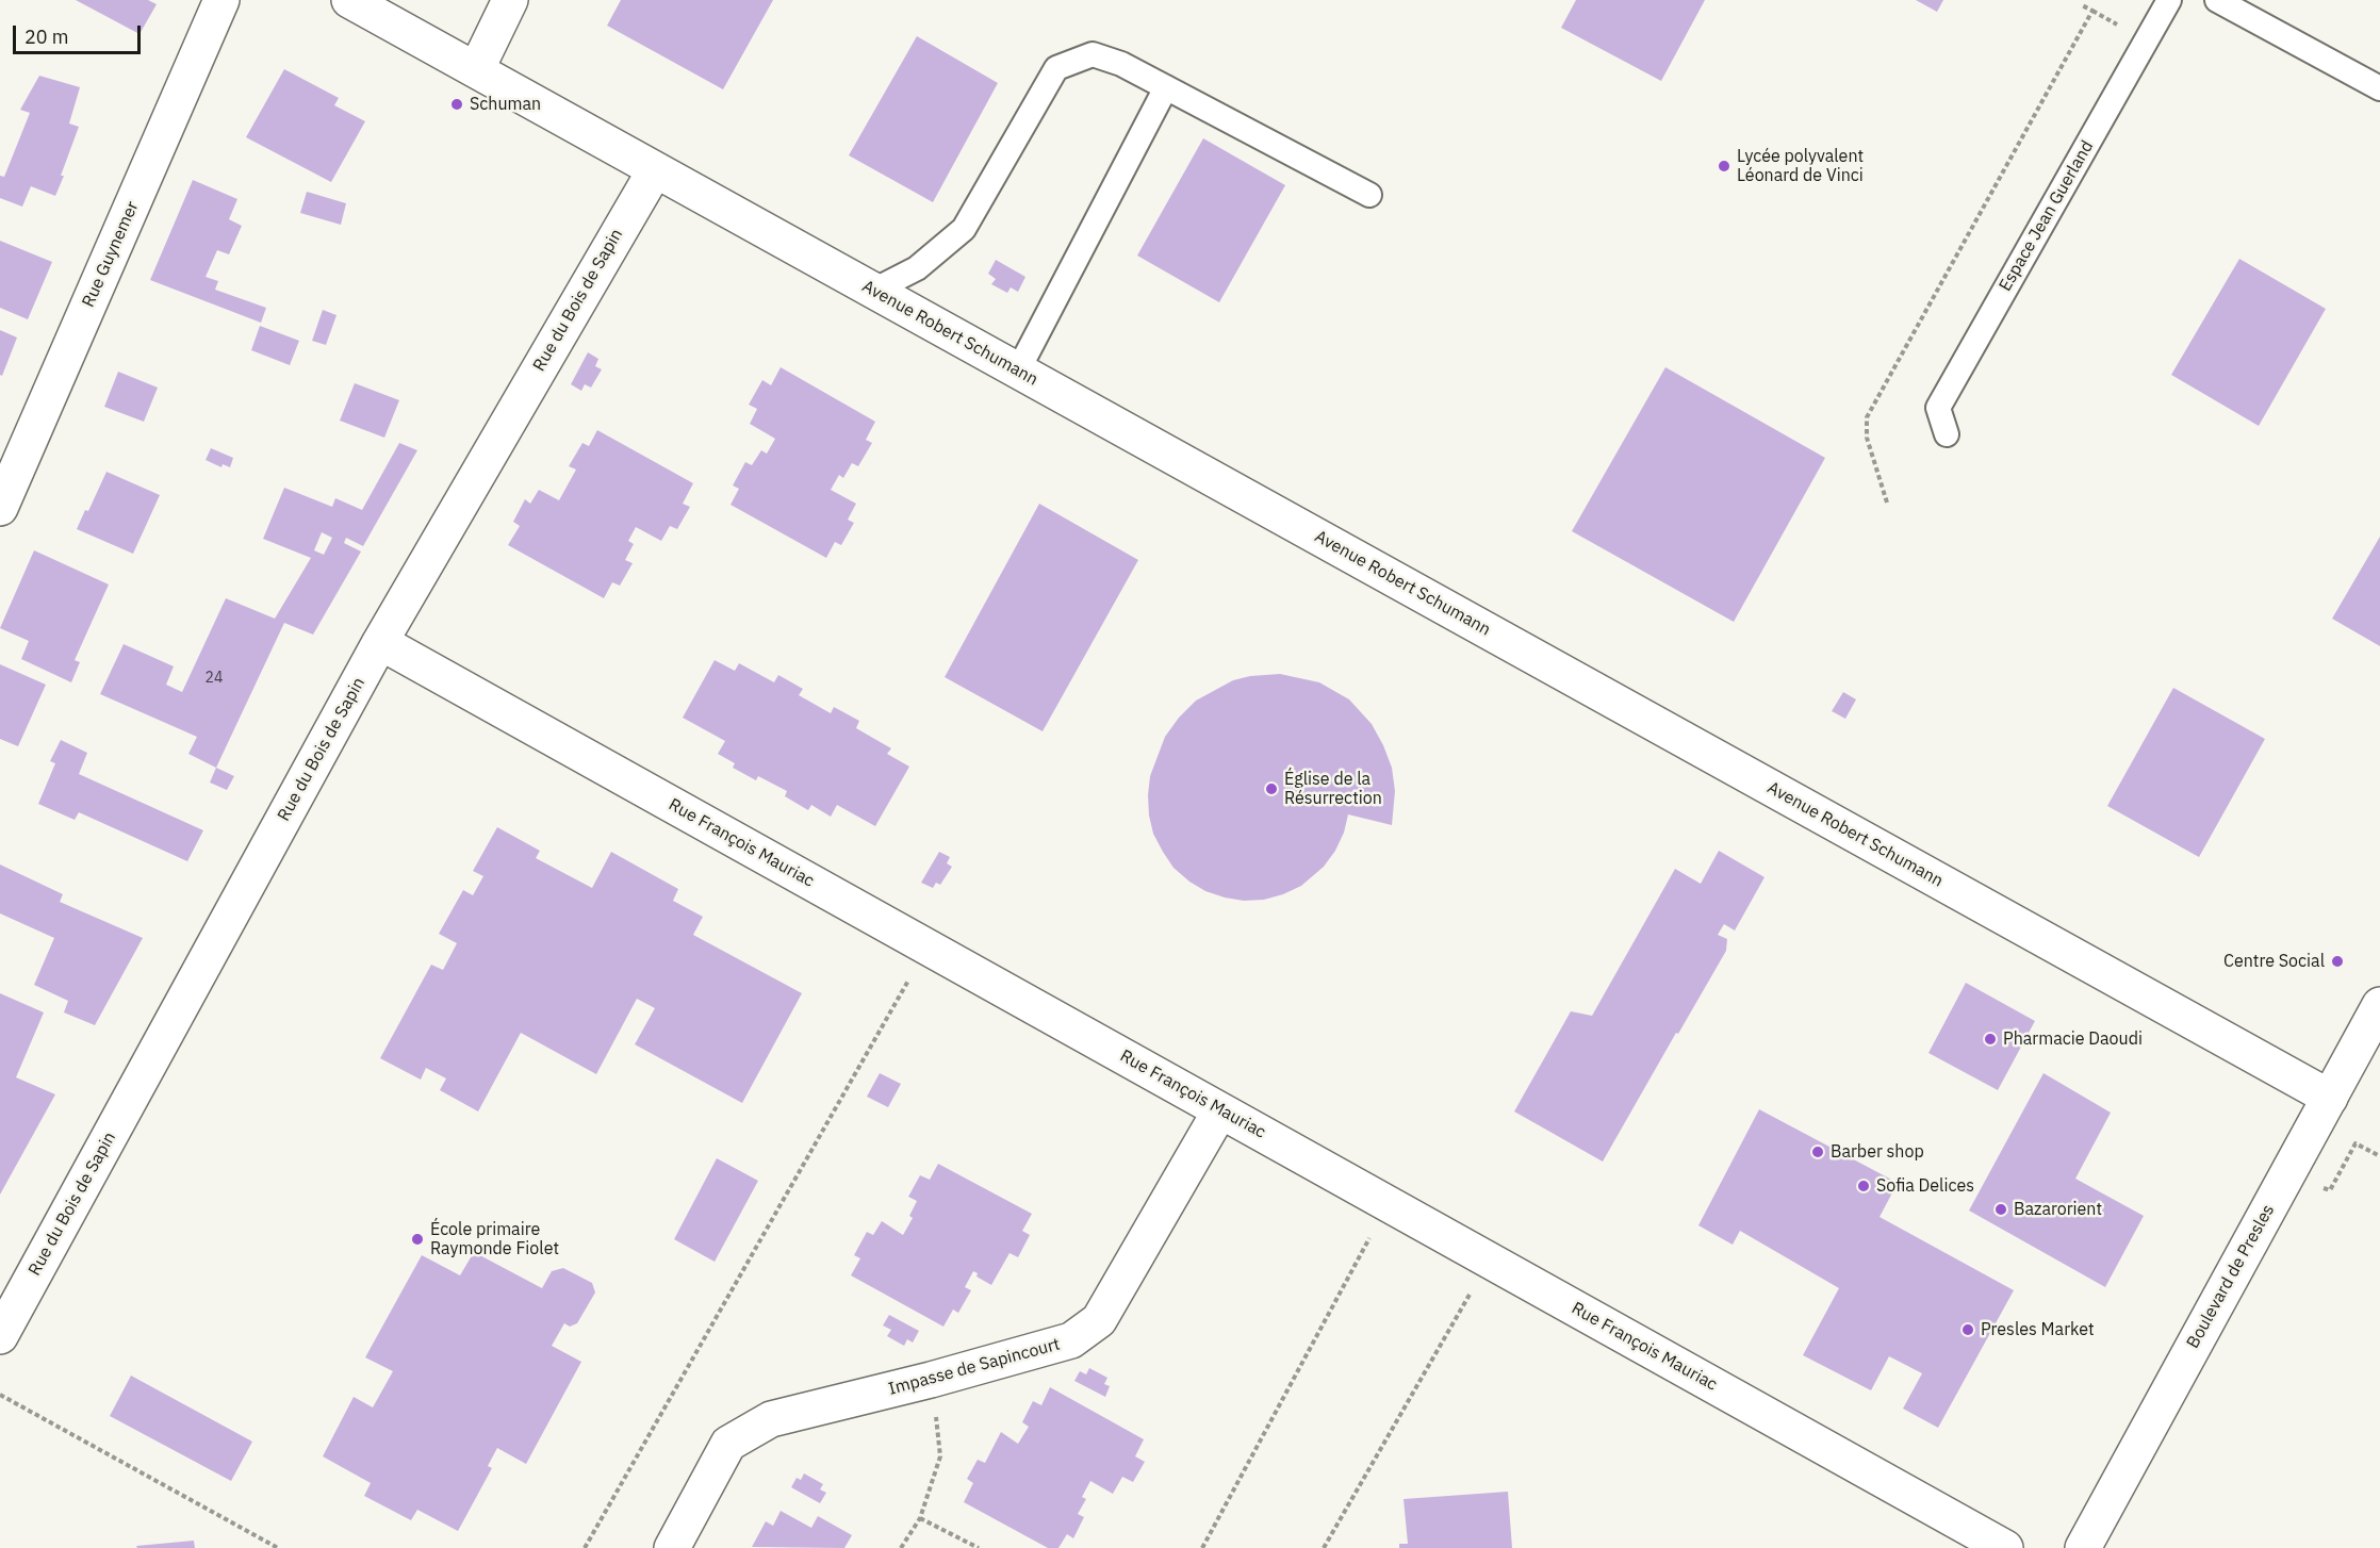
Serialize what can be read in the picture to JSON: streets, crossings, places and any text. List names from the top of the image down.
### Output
{
  "streets": {
    "street": [
      "Rue Guynemer",
      "Rue du Bois de Sapin",
      "Avenue Robert Schumann",
      "Rue François Mauriac",
      "Boulevard de Presles",
      "Impasse de Sapincourt"
    ],
    "lane": ["Espace Jean Guerland"]
  },
  "crossings": [
    ["Rue du Bois de Sapin", "Avenue Robert Schumann"],
    ["Rue du Bois de Sapin", "Rue François Mauriac"],
    ["Avenue Robert Schumann", "Boulevard de Presles"],
    ["Rue François Mauriac", "Impasse de Sapincourt"]
  ],
  "places": [
    "Schuman",
    "Lycée polyvalent Léonard de Vinci",
    "Église de la Résurrection",
    "Centre Social",
    "Pharmacie Daoudi",
    "Barber shop",
    "Sofia Delices",
    "Bazarorient",
    "École primaire Raymonde Fiolet",
    "Presles Market"
  ],
  "house_numbers": ["24"],
  "scale_bar": "20 m"
}
